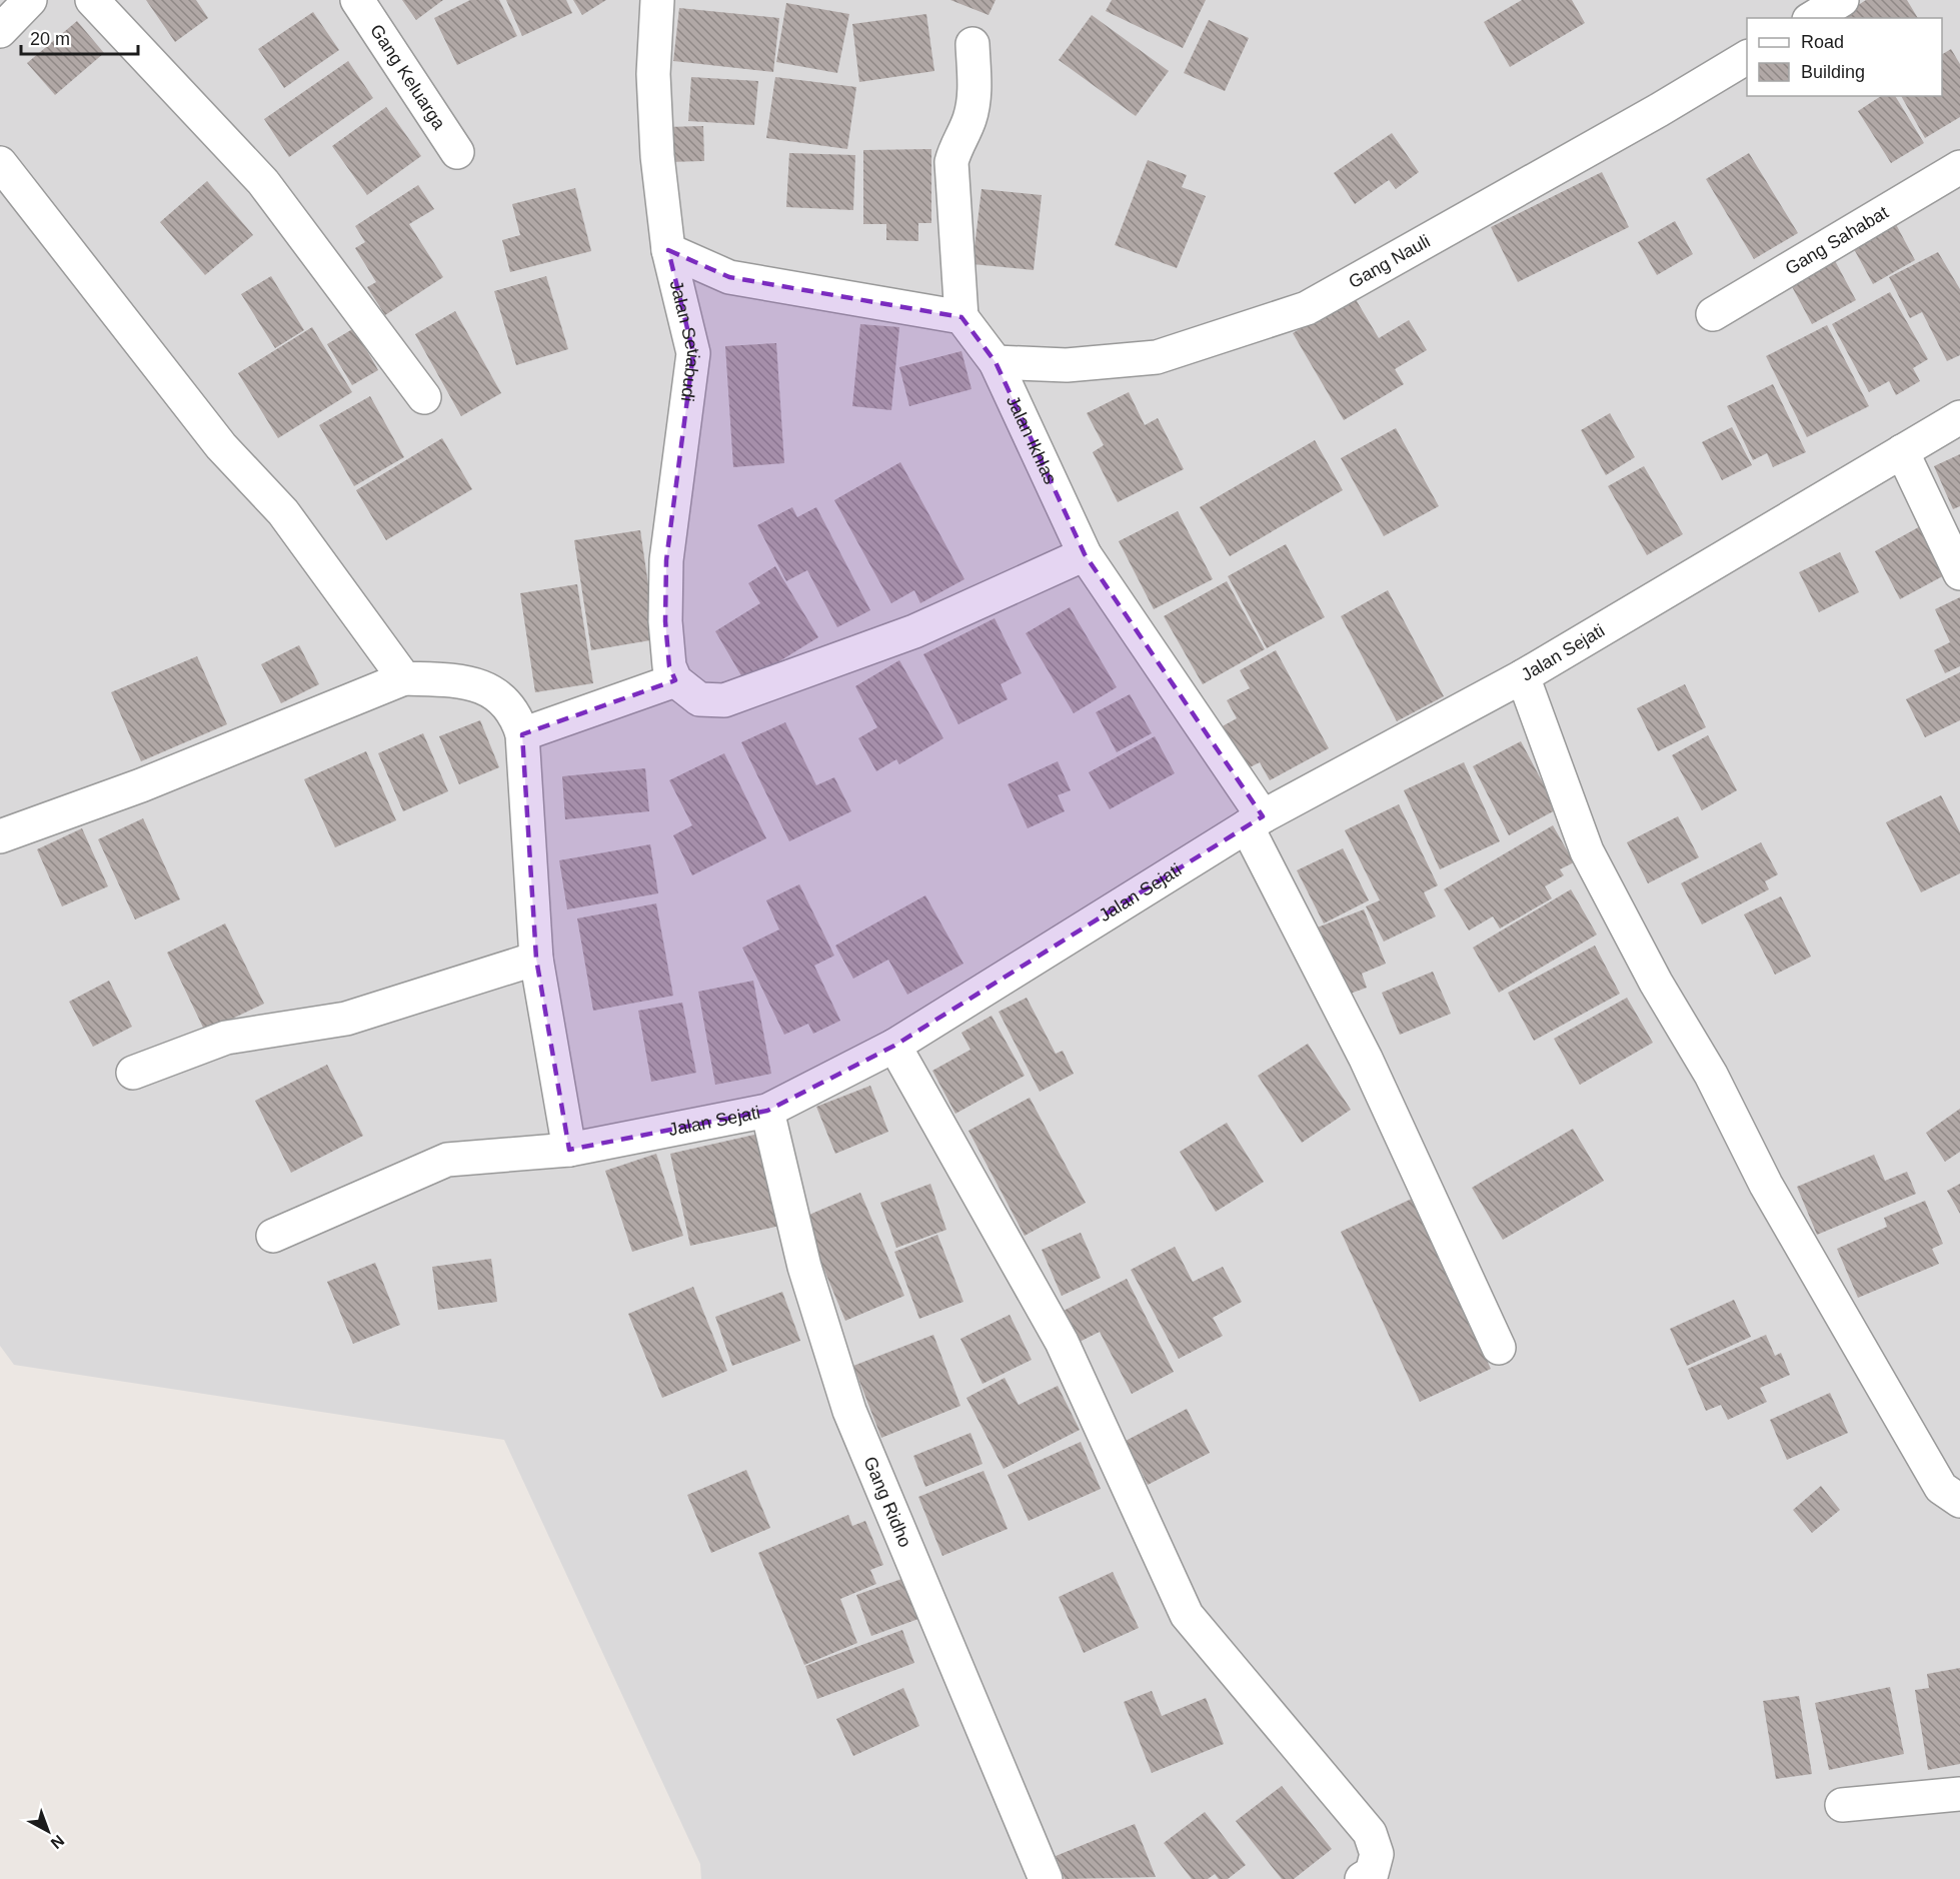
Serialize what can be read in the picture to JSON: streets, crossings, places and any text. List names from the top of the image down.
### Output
{
  "streets": {
    "street": [
      "Gang Keluarga",
      "Gang Sahabat",
      "Gang Nauli",
      "Jalan Setiabudi",
      "Jalan Ikhlas",
      "Jalan Sejati",
      "Gang Ridho"
    ]
  },
  "crossings": [
    ["Gang Nauli", "Jalan Ikhlas"],
    ["Jalan Ikhlas", "Jalan Sejati"],
    ["Jalan Sejati", "Gang Ridho"]
  ],
  "legend": ["Road", "Building"],
  "scale_bar": "20 m",
  "north": "bottom right"
}
